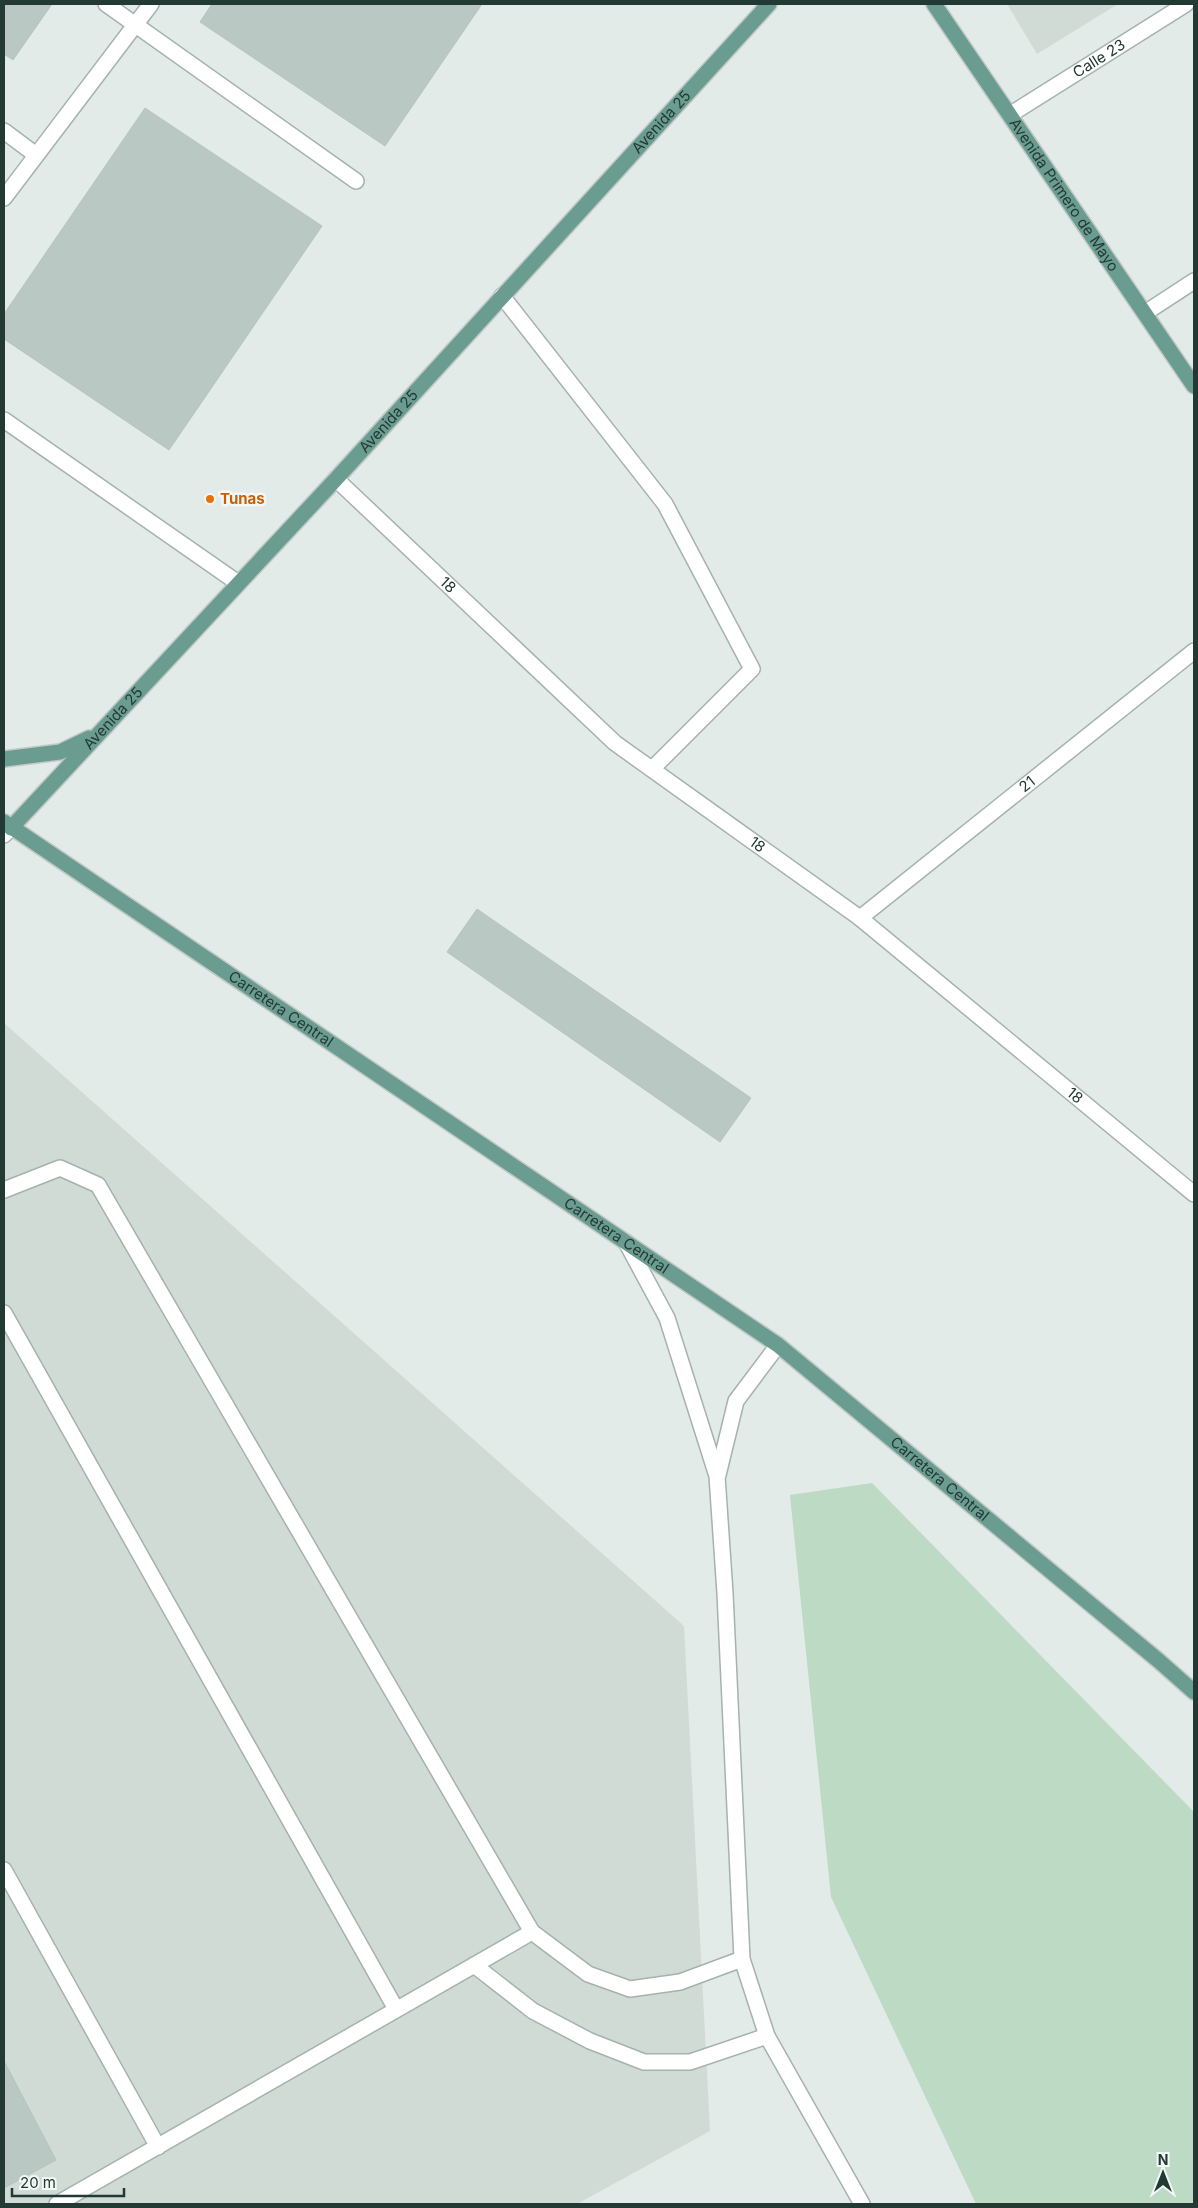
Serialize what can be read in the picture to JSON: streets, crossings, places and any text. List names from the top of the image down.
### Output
{
  "streets": {
    "main road": ["Avenida 25", "Avenida Primero de Mayo", "Carretera Central"],
    "street": ["Calle 23", "18", "21"]
  },
  "crossings": [
    ["Calle 23", "Avenida Primero de Mayo"],
    ["Avenida 25", "18"],
    ["Avenida 25", "Carretera Central"],
    ["18", "21"]
  ],
  "places": ["Tunas"],
  "scale_bar": "20 m",
  "north": "top"
}
